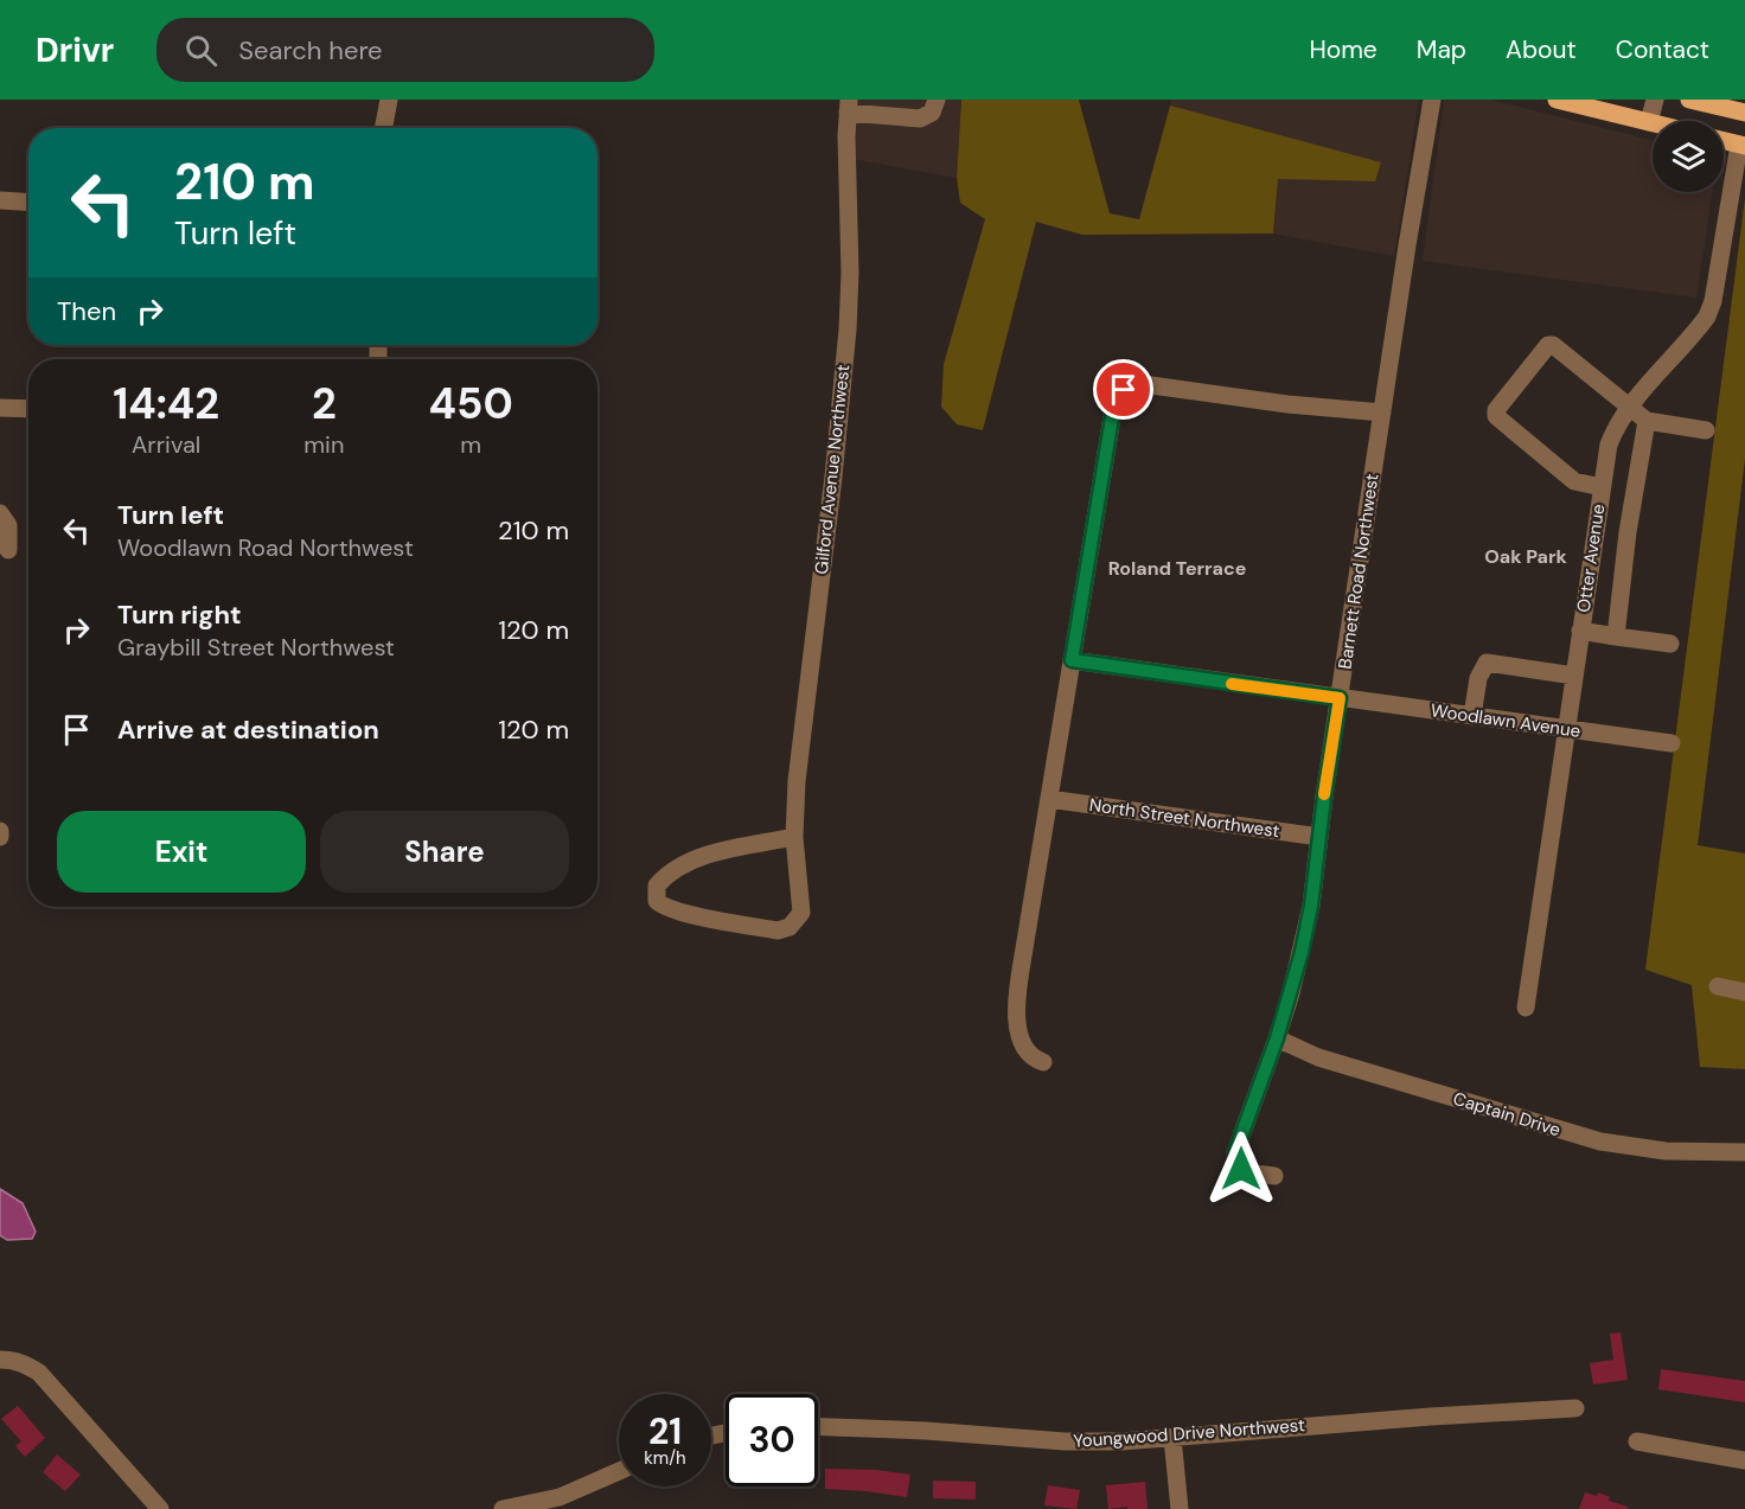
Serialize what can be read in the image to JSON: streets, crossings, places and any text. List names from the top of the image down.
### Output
{
  "streets": {
    "street": [
      "Gilford Avenue Northwest",
      "Otter Avenue",
      "Barnett Road Northwest",
      "Woodlawn Avenue",
      "North Street Northwest",
      "Captain Drive",
      "Youngwood Drive Northwest"
    ]
  },
  "crossings": [
    ["Otter Avenue", "Woodlawn Avenue"],
    ["Barnett Road Northwest", "Woodlawn Avenue"],
    ["Barnett Road Northwest", "North Street Northwest"],
    ["Barnett Road Northwest", "Captain Drive"]
  ],
  "districts": ["Oak Park", "Roland Terrace"],
  "page": {
    "header": "Drivr",
    "search": "Search here",
    "nav": [
      "Home",
      "Map",
      "About",
      "Contact"
    ],
    "turn": ["210 m", "Turn left"],
    "then": "Then",
    "eta": [
      "14:42",
      "Arrival",
      "2",
      "min",
      "450",
      "m"
    ],
    "list": [
      {
        "name": "Turn left",
        "note": "Woodlawn Road Northwest",
        "value": "210 m"
      },
      {
        "name": "Turn right",
        "note": "Graybill Street Northwest",
        "value": "120 m"
      },
      {
        "name": "Arrive at destination",
        "value": "120 m"
      }
    ],
    "buttons": ["Exit", "Share"],
    "speed": "21 km/h",
    "limit": "30"
  }
}
